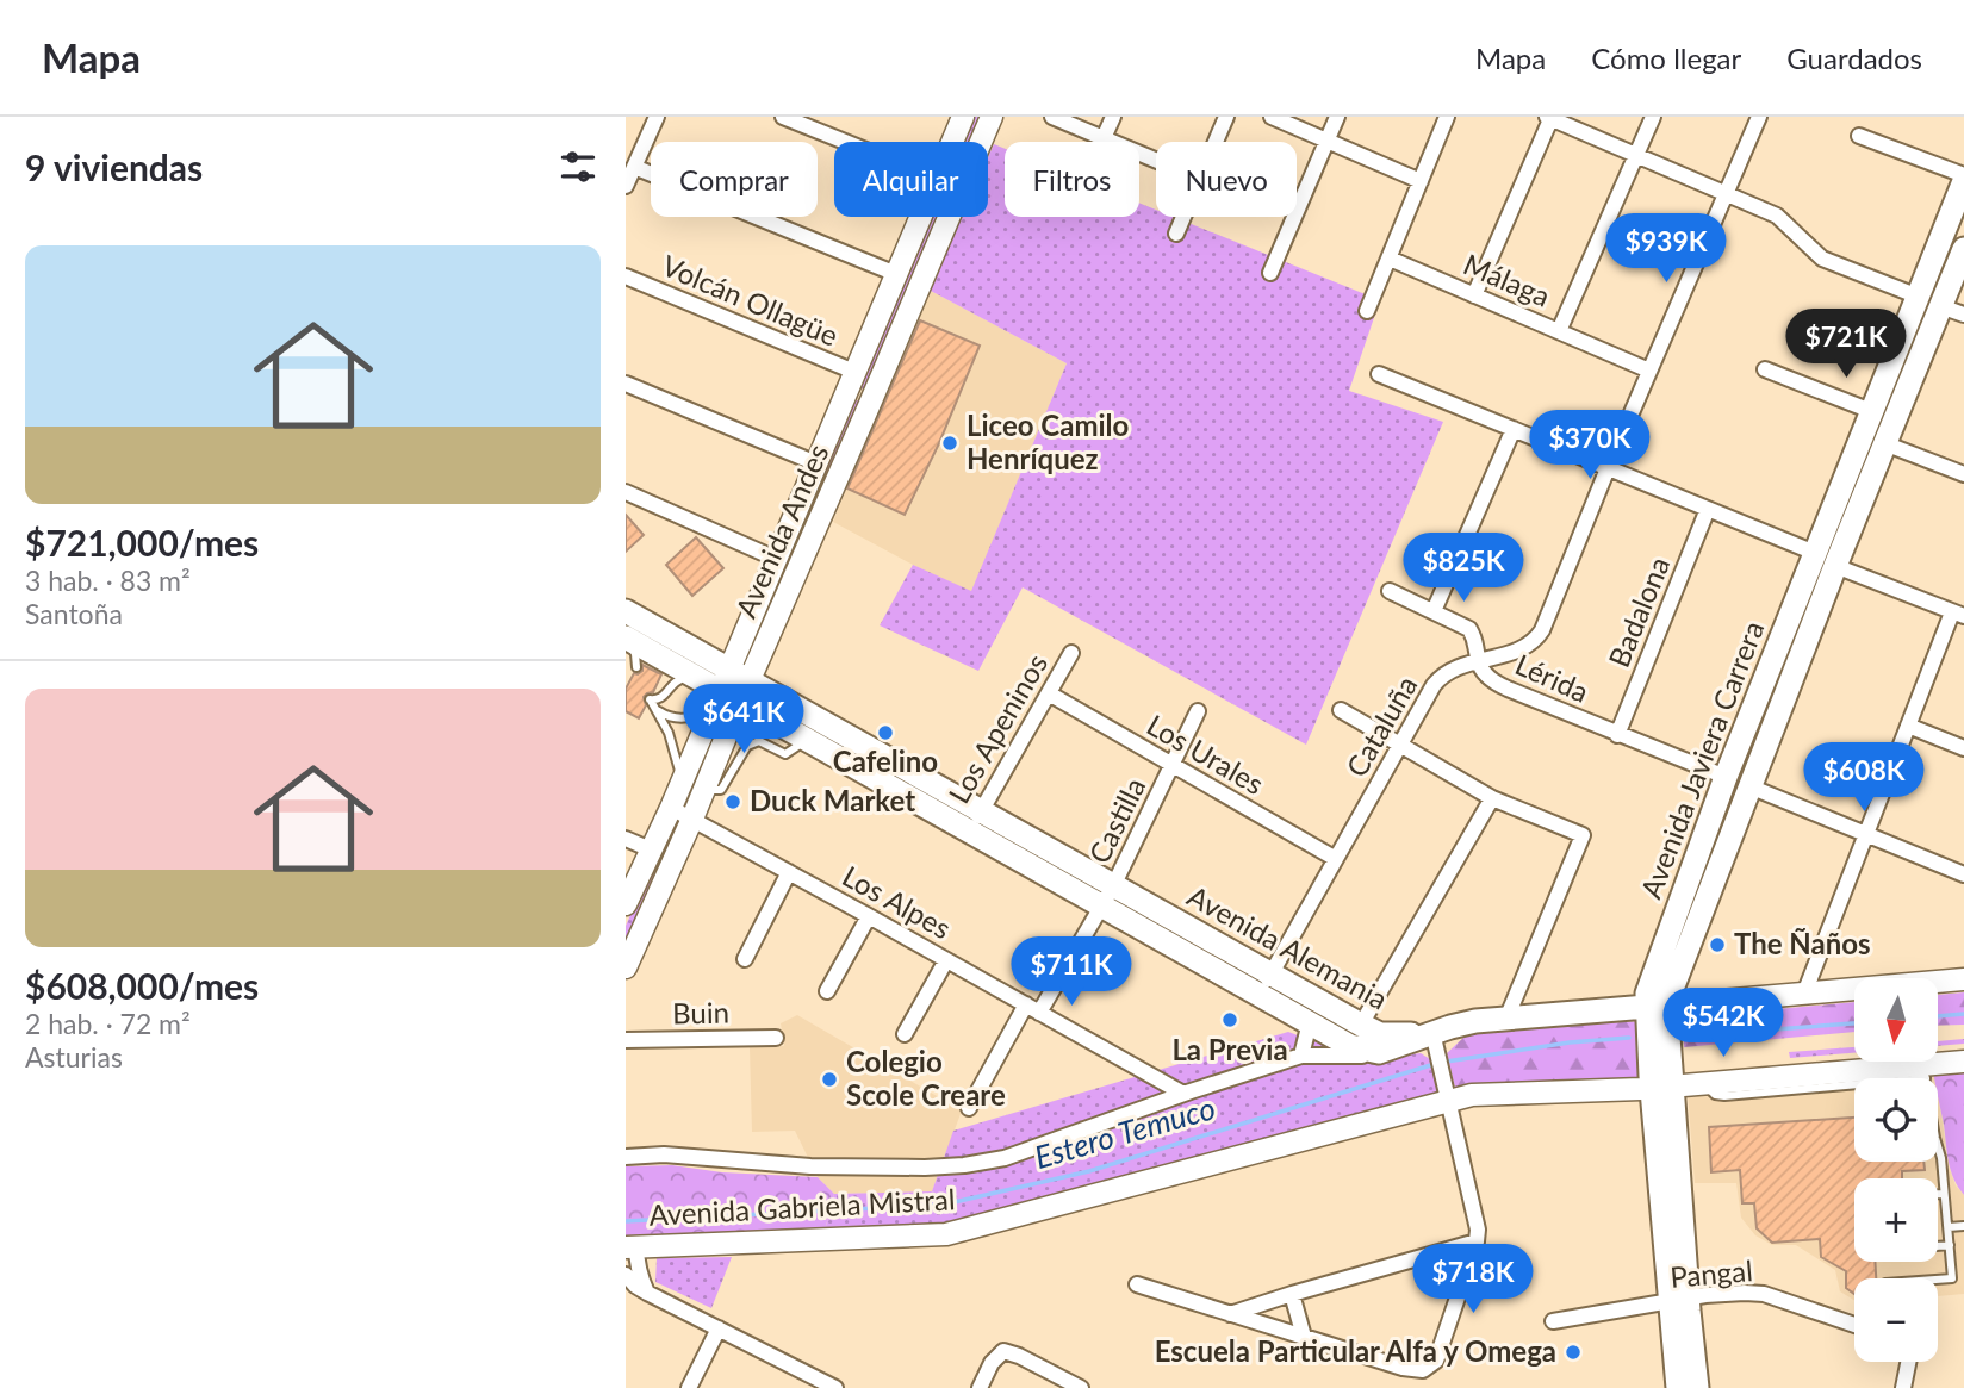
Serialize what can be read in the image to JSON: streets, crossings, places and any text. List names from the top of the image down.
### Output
{
  "streets": {
    "main road": [
      "Avenida Andes",
      "Avenida Javiera Carrera",
      "Avenida Alemania",
      "Avenida Gabriela Mistral"
    ],
    "street": [
      "Málaga",
      "Volcán Ollagüe",
      "Badalona",
      "Lérida",
      "Cataluña",
      "Los Apeninos",
      "Los Urales",
      "Castilla",
      "Los Alpes",
      "Buin",
      "Pangal"
    ]
  },
  "crossings": [
    ["Málaga", "Cataluña"],
    ["Volcán Ollagüe", "Avenida Andes"],
    ["Avenida Andes", "Los Alpes"],
    ["Avenida Andes", "Avenida Alemania"],
    ["Badalona", "Lérida"],
    ["Lérida", "Cataluña"],
    ["Lérida", "Avenida Javiera Carrera"],
    ["Cataluña", "Los Urales"],
    ["Cataluña", "Avenida Alemania"],
    ["Los Apeninos", "Los Urales"],
    ["Los Apeninos", "Avenida Alemania"],
    ["Los Urales", "Castilla"],
    ["Avenida Javiera Carrera", "Avenida Gabriela Mistral"],
    ["Avenida Javiera Carrera", "Pangal"],
    ["Castilla", "Los Alpes"],
    ["Castilla", "Avenida Alemania"],
    ["Los Alpes", "Avenida Gabriela Mistral"],
    ["Avenida Alemania", "Avenida Gabriela Mistral"]
  ],
  "water": ["Estero Temuco"],
  "places": [
    "Liceo Camilo Henríquez",
    "Cafelino",
    "Duck Market",
    "The Ñaños",
    "La Previa",
    "Colegio Scole Creare",
    "Escuela Particular Alfa y Omega"
  ],
  "north": "bottom",
  "page": {
    "header": "Mapa",
    "nav": ["Mapa", "Cómo llegar", "Guardados"],
    "heading": "9 viviendas",
    "chip": [
      "Comprar",
      "Alquilar",
      "Filtros",
      "Nuevo"
    ],
    "price": [
      "$939K",
      "$721K",
      "$370K",
      "$825K",
      "$641K",
      "$608K",
      "$711K",
      "$542K",
      "$718K"
    ],
    "list": [
      {
        "name": "$721,000/mes",
        "note": "3 hab. · 83 m² · Santoña"
      },
      {
        "name": "$608,000/mes",
        "note": "2 hab. · 72 m² · Asturias"
      }
    ],
    "map_buttons": ["+", "−"]
  }
}
